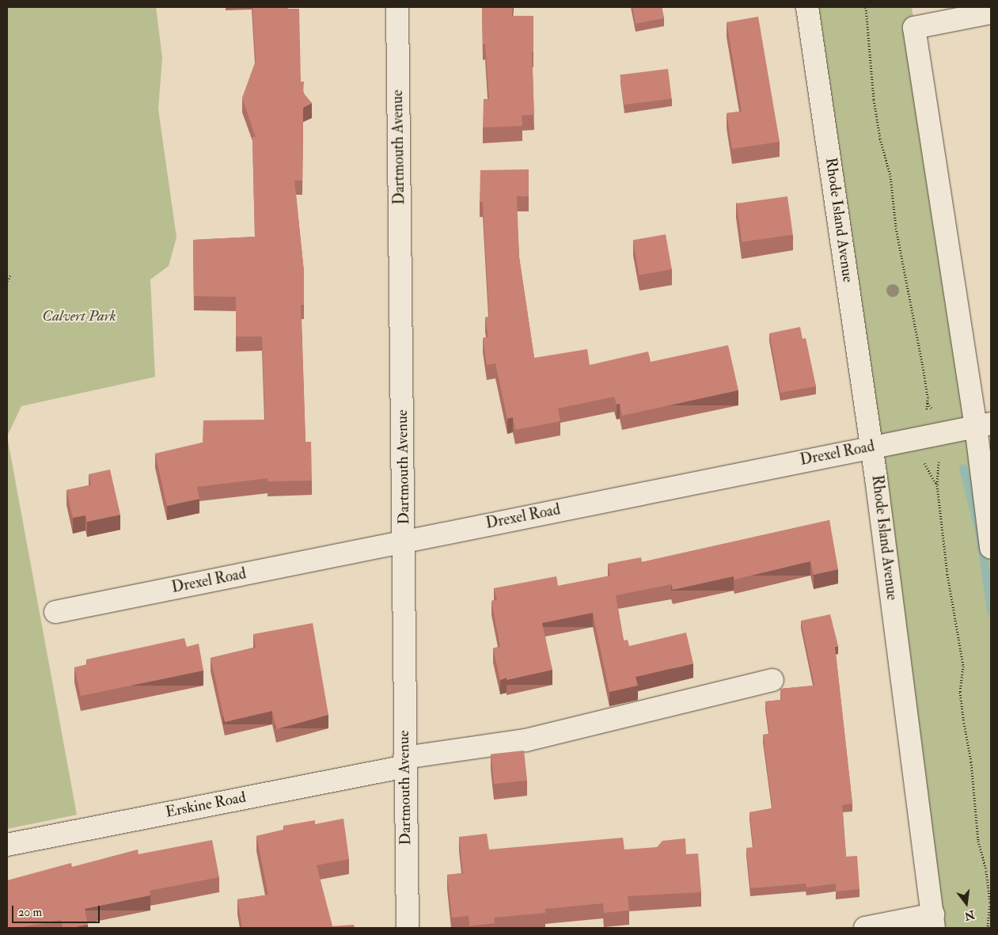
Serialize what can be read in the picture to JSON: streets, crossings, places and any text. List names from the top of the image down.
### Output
{
  "streets": {
    "street": [
      "Dartmouth Avenue",
      "Rhode Island Avenue",
      "Drexel Road",
      "Erskine Road"
    ]
  },
  "crossings": [
    ["Dartmouth Avenue", "Drexel Road"],
    ["Dartmouth Avenue", "Erskine Road"],
    ["Rhode Island Avenue", "Drexel Road"]
  ],
  "parks": ["Calvert Park"],
  "scale_bar": "20 m",
  "north": "bottom"
}
